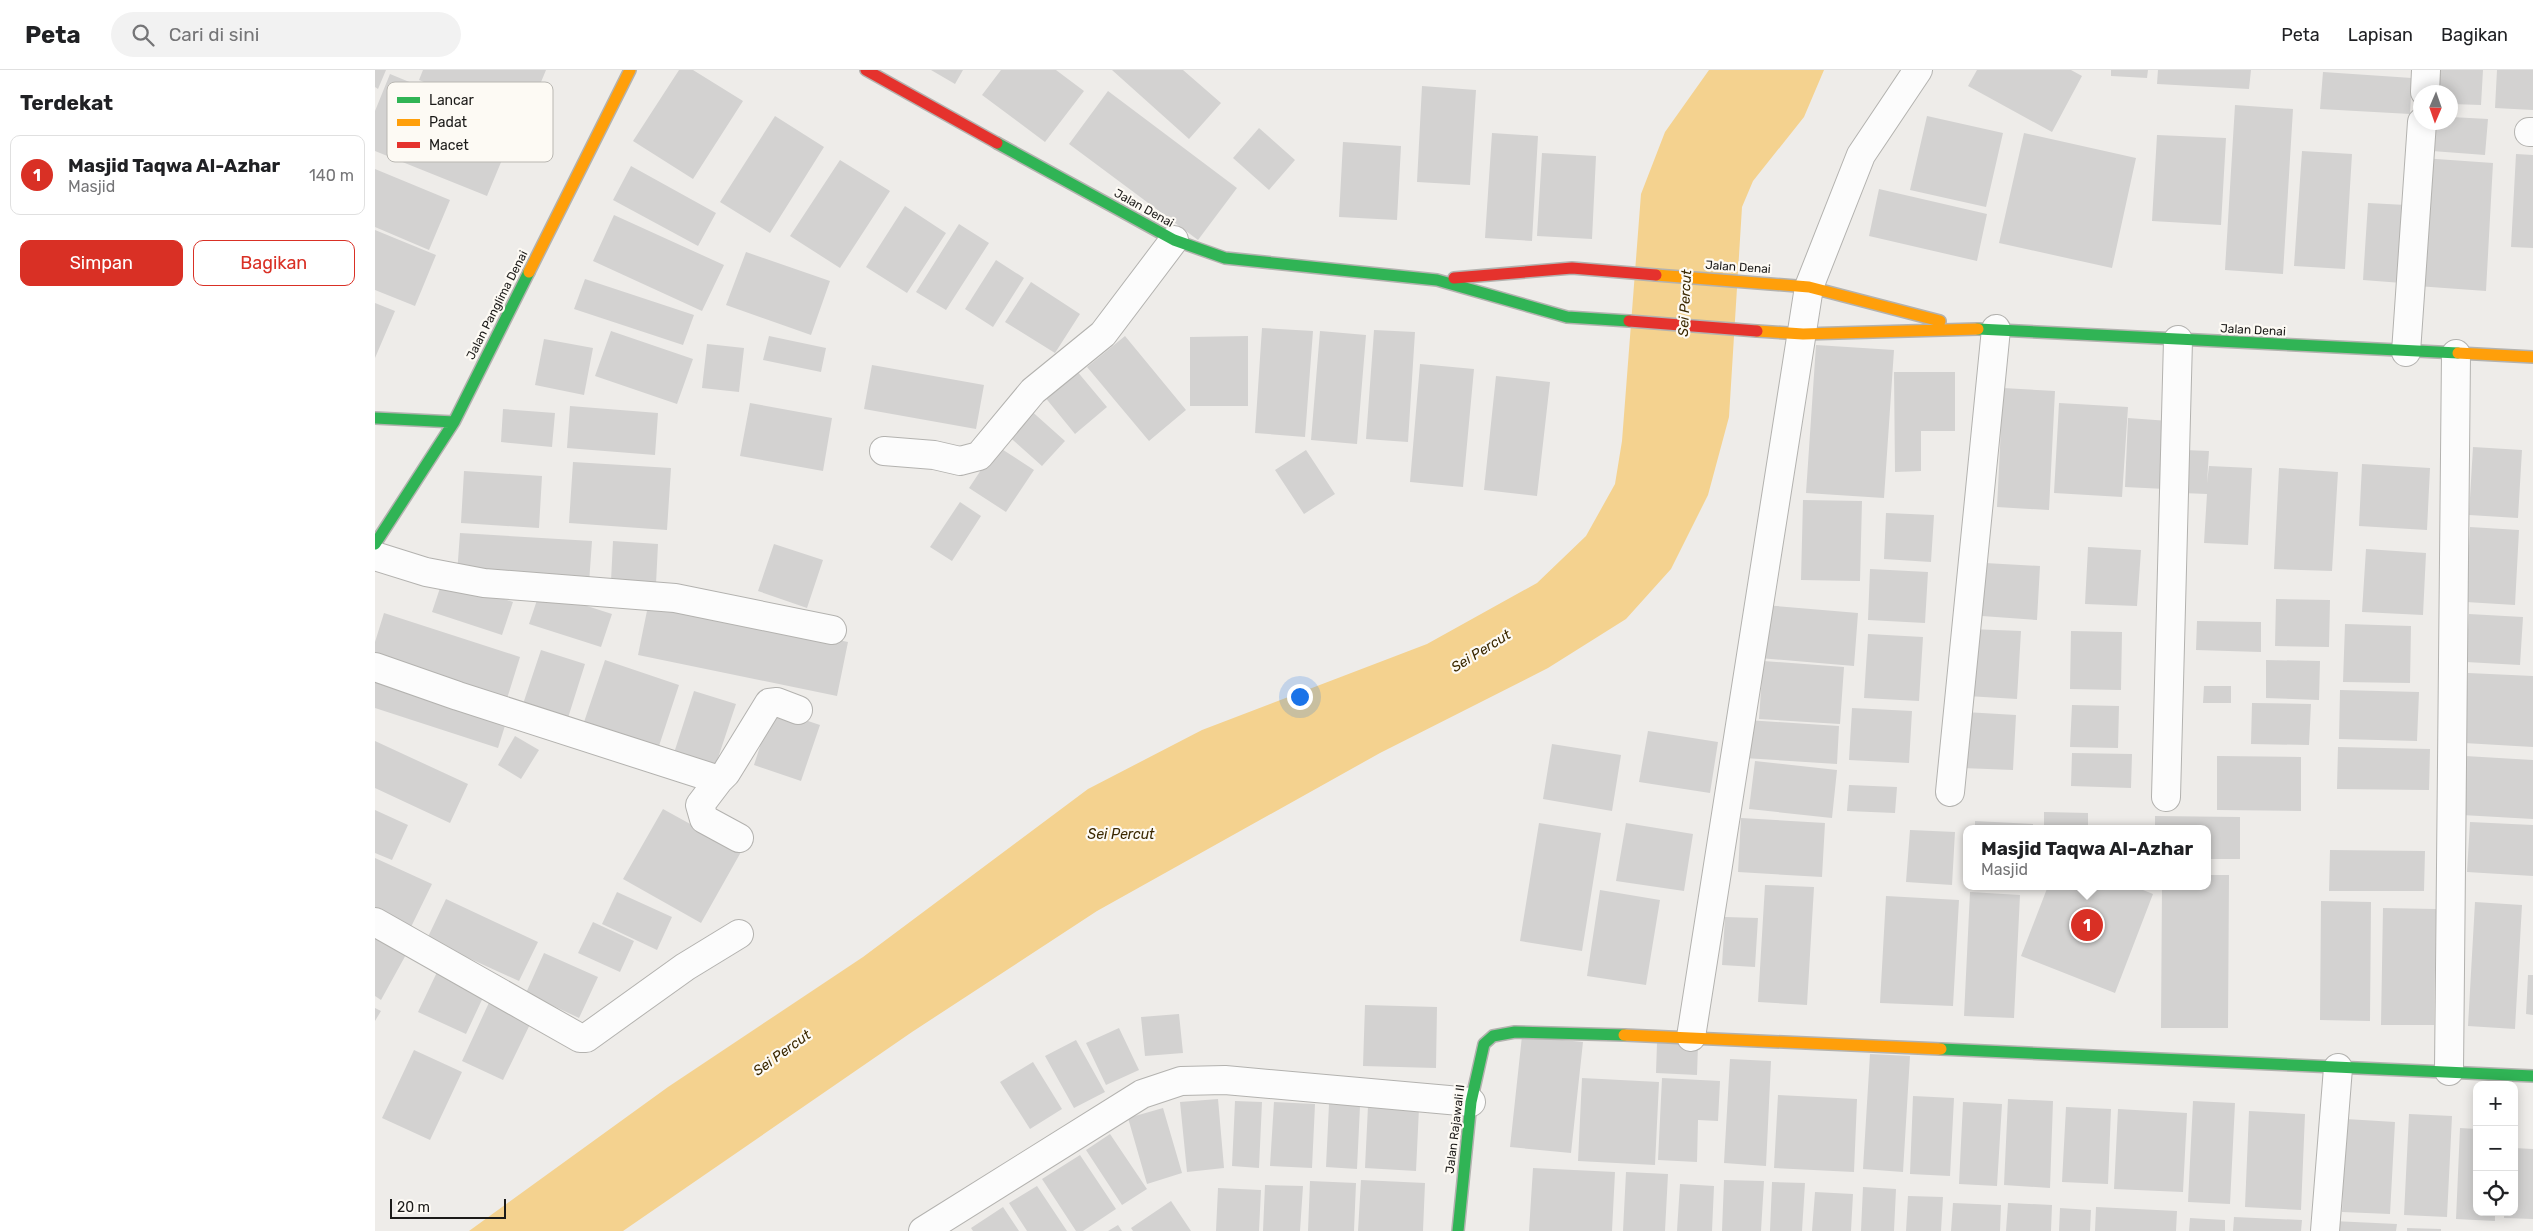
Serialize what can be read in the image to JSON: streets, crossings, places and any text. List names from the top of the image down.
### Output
{
  "streets": {
    "main road": ["Jalan Denai", "Jalan Panglima Denai", "Jalan Rajawali II"]
  },
  "water": ["Sei Percut"],
  "legend": ["Lancar", "Padat", "Macet"],
  "scale_bar": "20 m",
  "north": "bottom",
  "page": {
    "header": "Peta",
    "search": "Cari di sini",
    "nav": ["Peta", "Lapisan", "Bagikan"],
    "heading": "Terdekat",
    "list": [
      {
        "mark": "1",
        "name": "Masjid Taqwa Al-Azhar",
        "note": "Masjid",
        "value": "140 m"
      }
    ],
    "buttons": ["Simpan", "Bagikan"],
    "popup": ["Masjid Taqwa Al-Azhar", "Masjid"],
    "pins": "1",
    "map_buttons": ["+", "−"],
    "scale": "20 m"
  }
}
